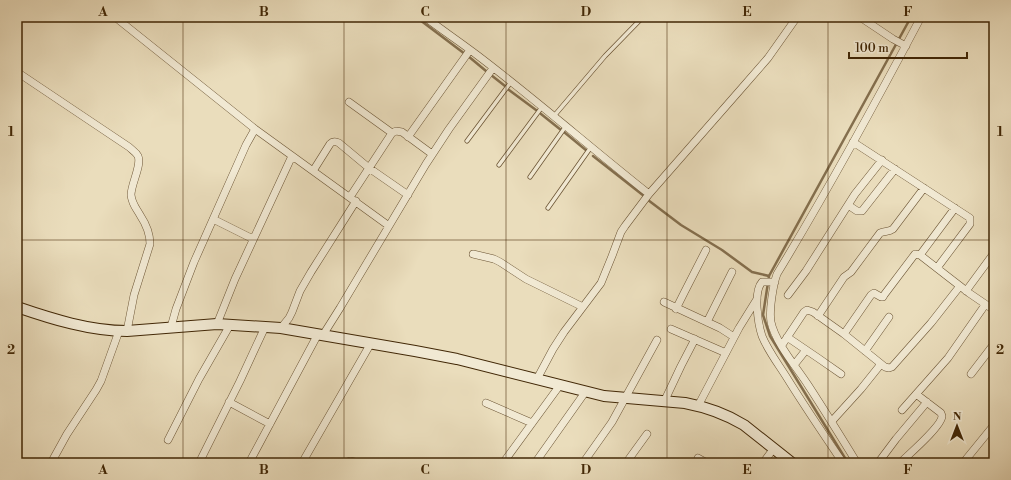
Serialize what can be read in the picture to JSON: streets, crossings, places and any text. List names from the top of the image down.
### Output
{
  "scale_bar": "100 m",
  "north": "top",
  "grid": {
    "columns": [
      "A",
      "B",
      "C",
      "D",
      "E",
      "F"
    ],
    "rows": ["1", "2"]
  }
}
